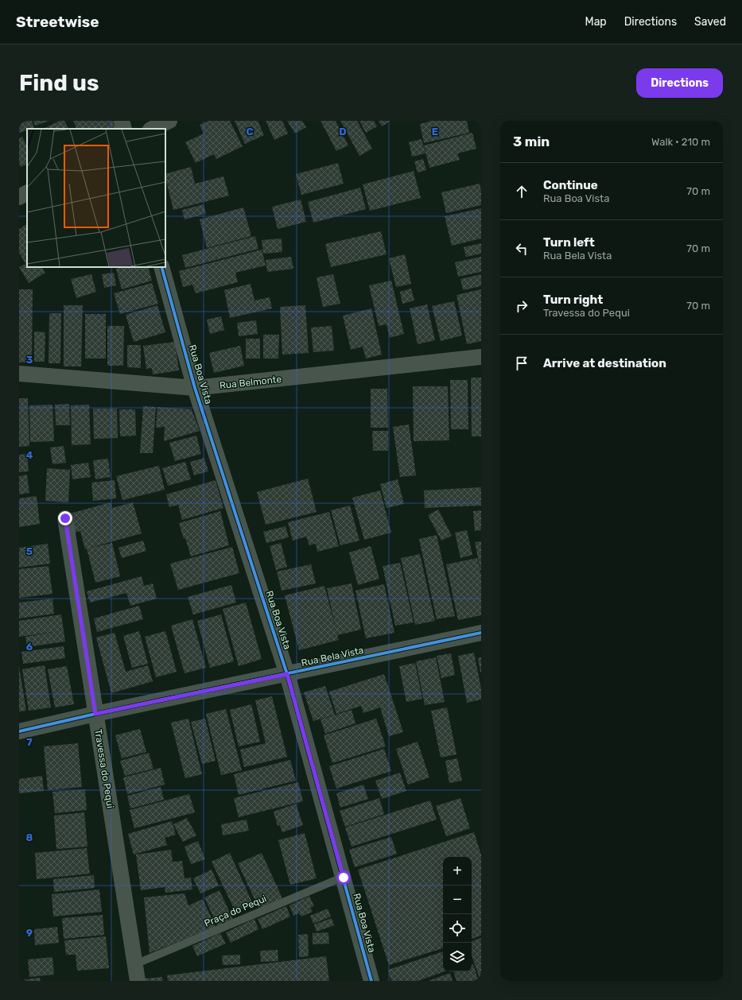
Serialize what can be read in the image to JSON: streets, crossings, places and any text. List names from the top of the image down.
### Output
{
  "streets": {
    "street": [
      "Rua Boa Vista",
      "Rua Belmonte",
      "Rua Bela Vista",
      "Travessa do Pequi"
    ],
    "lane": ["Praça do Pequi"]
  },
  "crossings": [
    ["Rua Boa Vista", "Rua Belmonte"],
    ["Rua Boa Vista", "Rua Bela Vista"],
    ["Rua Boa Vista", "Praça do Pequi"],
    ["Rua Bela Vista", "Travessa do Pequi"],
    ["Travessa do Pequi", "Praça do Pequi"]
  ],
  "page": {
    "header": "Streetwise",
    "nav": ["Map", "Directions", "Saved"],
    "buttons": "Directions",
    "title": "Find us",
    "heading": ["3 min", "Walk · 210 m"],
    "list": [
      ["Continue", "Rua Boa Vista", "70 m"],
      ["Turn left", "Rua Bela Vista", "70 m"],
      ["Turn right", "Travessa do Pequi", "70 m"],
      "Arrive at destination"
    ],
    "map_buttons": ["+", "−"]
  },
  "grid": {
    "columns": ["C", "D", "E"],
    "rows": [
      "3",
      "4",
      "5",
      "6",
      "7",
      "8",
      "9"
    ]
  }
}
